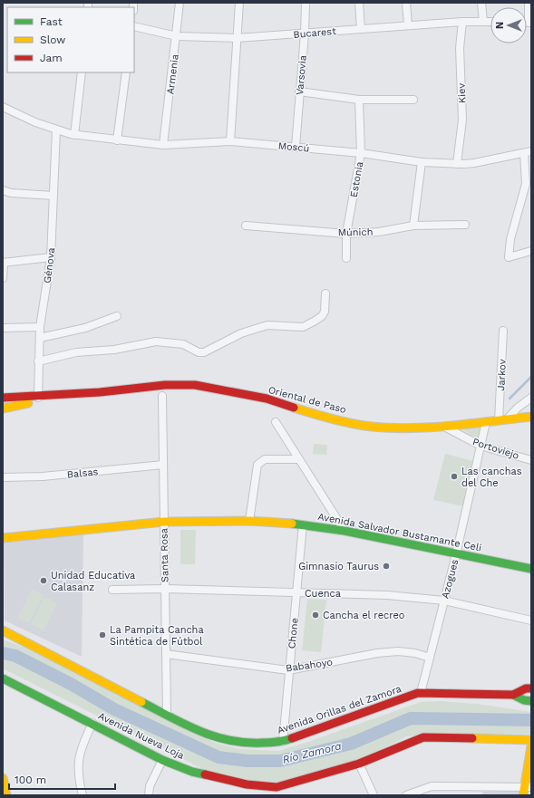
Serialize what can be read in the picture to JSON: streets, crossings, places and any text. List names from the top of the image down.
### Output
{
  "streets": {
    "main road": [
      "Oriental de Paso",
      "Avenida Salvador Bustamante Celi",
      "Avenida Orillas del Zamora",
      "Avenida Nueva Loja"
    ],
    "street": [
      "Bucarest",
      "Armenia",
      "Varsovia",
      "Kiev",
      "Moscú",
      "Estonia",
      "Múnich",
      "Génova",
      "Jarkov",
      "Portoviejo",
      "Balsas",
      "Santa Rosa",
      "Azogues",
      "Cuenca",
      "Chone",
      "Babahoyo"
    ]
  },
  "crossings": [
    ["Bucarest", "Armenia"],
    ["Bucarest", "Varsovia"],
    ["Bucarest", "Kiev"],
    ["Armenia", "Moscú"],
    ["Varsovia", "Moscú"],
    ["Kiev", "Moscú"],
    ["Moscú", "Estonia"],
    ["Moscú", "Génova"],
    ["Estonia", "Múnich"],
    ["Génova", "Oriental de Paso"],
    ["Jarkov", "Oriental de Paso"],
    ["Oriental de Paso", "Portoviejo"],
    ["Oriental de Paso", "Azogues"],
    ["Portoviejo", "Azogues"],
    ["Balsas", "Santa Rosa"],
    ["Avenida Salvador Bustamante Celi", "Santa Rosa"],
    ["Avenida Salvador Bustamante Celi", "Azogues"],
    ["Avenida Salvador Bustamante Celi", "Chone"],
    ["Santa Rosa", "Cuenca"],
    ["Santa Rosa", "Babahoyo"],
    ["Santa Rosa", "Avenida Orillas del Zamora"],
    ["Azogues", "Cuenca"],
    ["Azogues", "Babahoyo"],
    ["Azogues", "Avenida Orillas del Zamora"],
    ["Cuenca", "Chone"],
    ["Chone", "Babahoyo"],
    ["Chone", "Avenida Orillas del Zamora"]
  ],
  "water": ["Río Zamora"],
  "places": [
    "Las canchas del Che",
    "Gimnasio Taurus",
    "Unidad Educativa Calasanz",
    "Cancha el recreo",
    "La Pampita Cancha Sintética de Fútbol"
  ],
  "legend": ["Fast", "Slow", "Jam"],
  "scale_bar": "100 m",
  "north": "left"
}
